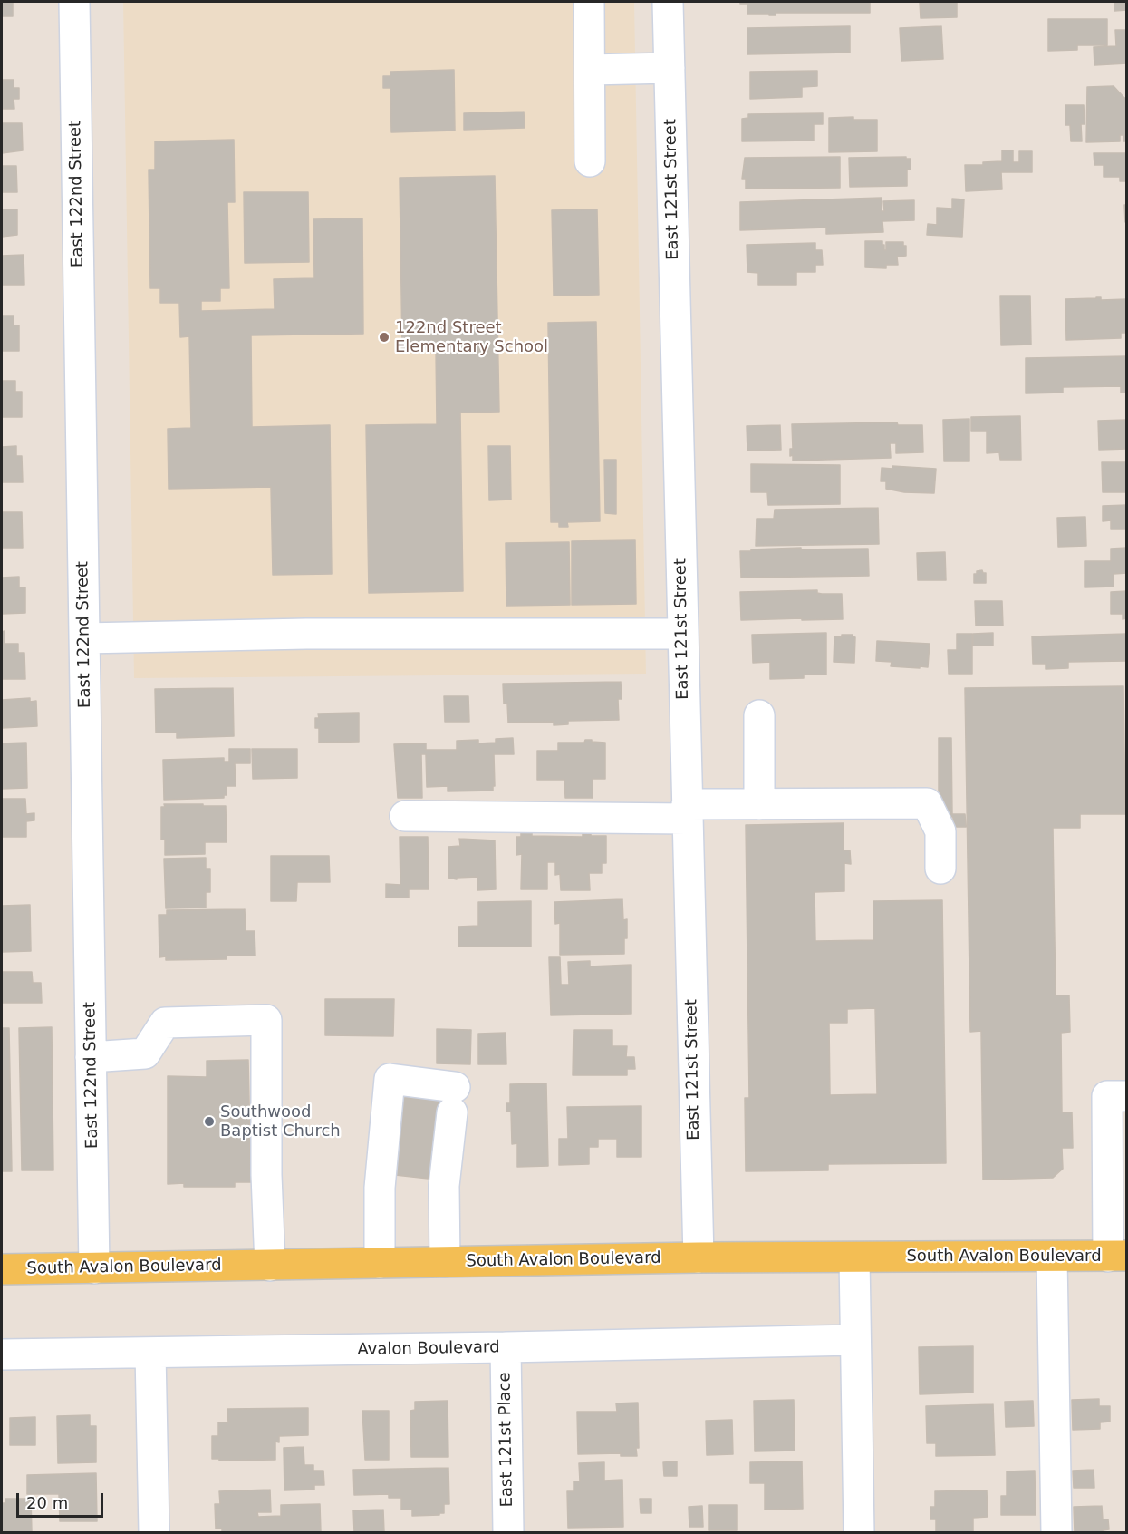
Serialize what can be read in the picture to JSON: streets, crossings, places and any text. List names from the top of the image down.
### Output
{
  "streets": {
    "main road": ["South Avalon Boulevard"],
    "street": [
      "East 121st Street",
      "East 122nd Street",
      "Avalon Boulevard",
      "East 121st Place"
    ]
  },
  "crossings": [
    ["East 121st Street", "South Avalon Boulevard"],
    ["East 122nd Street", "South Avalon Boulevard"],
    ["Avalon Boulevard", "East 121st Place"]
  ],
  "places": ["122nd Street Elementary School", "Southwood Baptist Church"],
  "scale_bar": "20 m"
}
